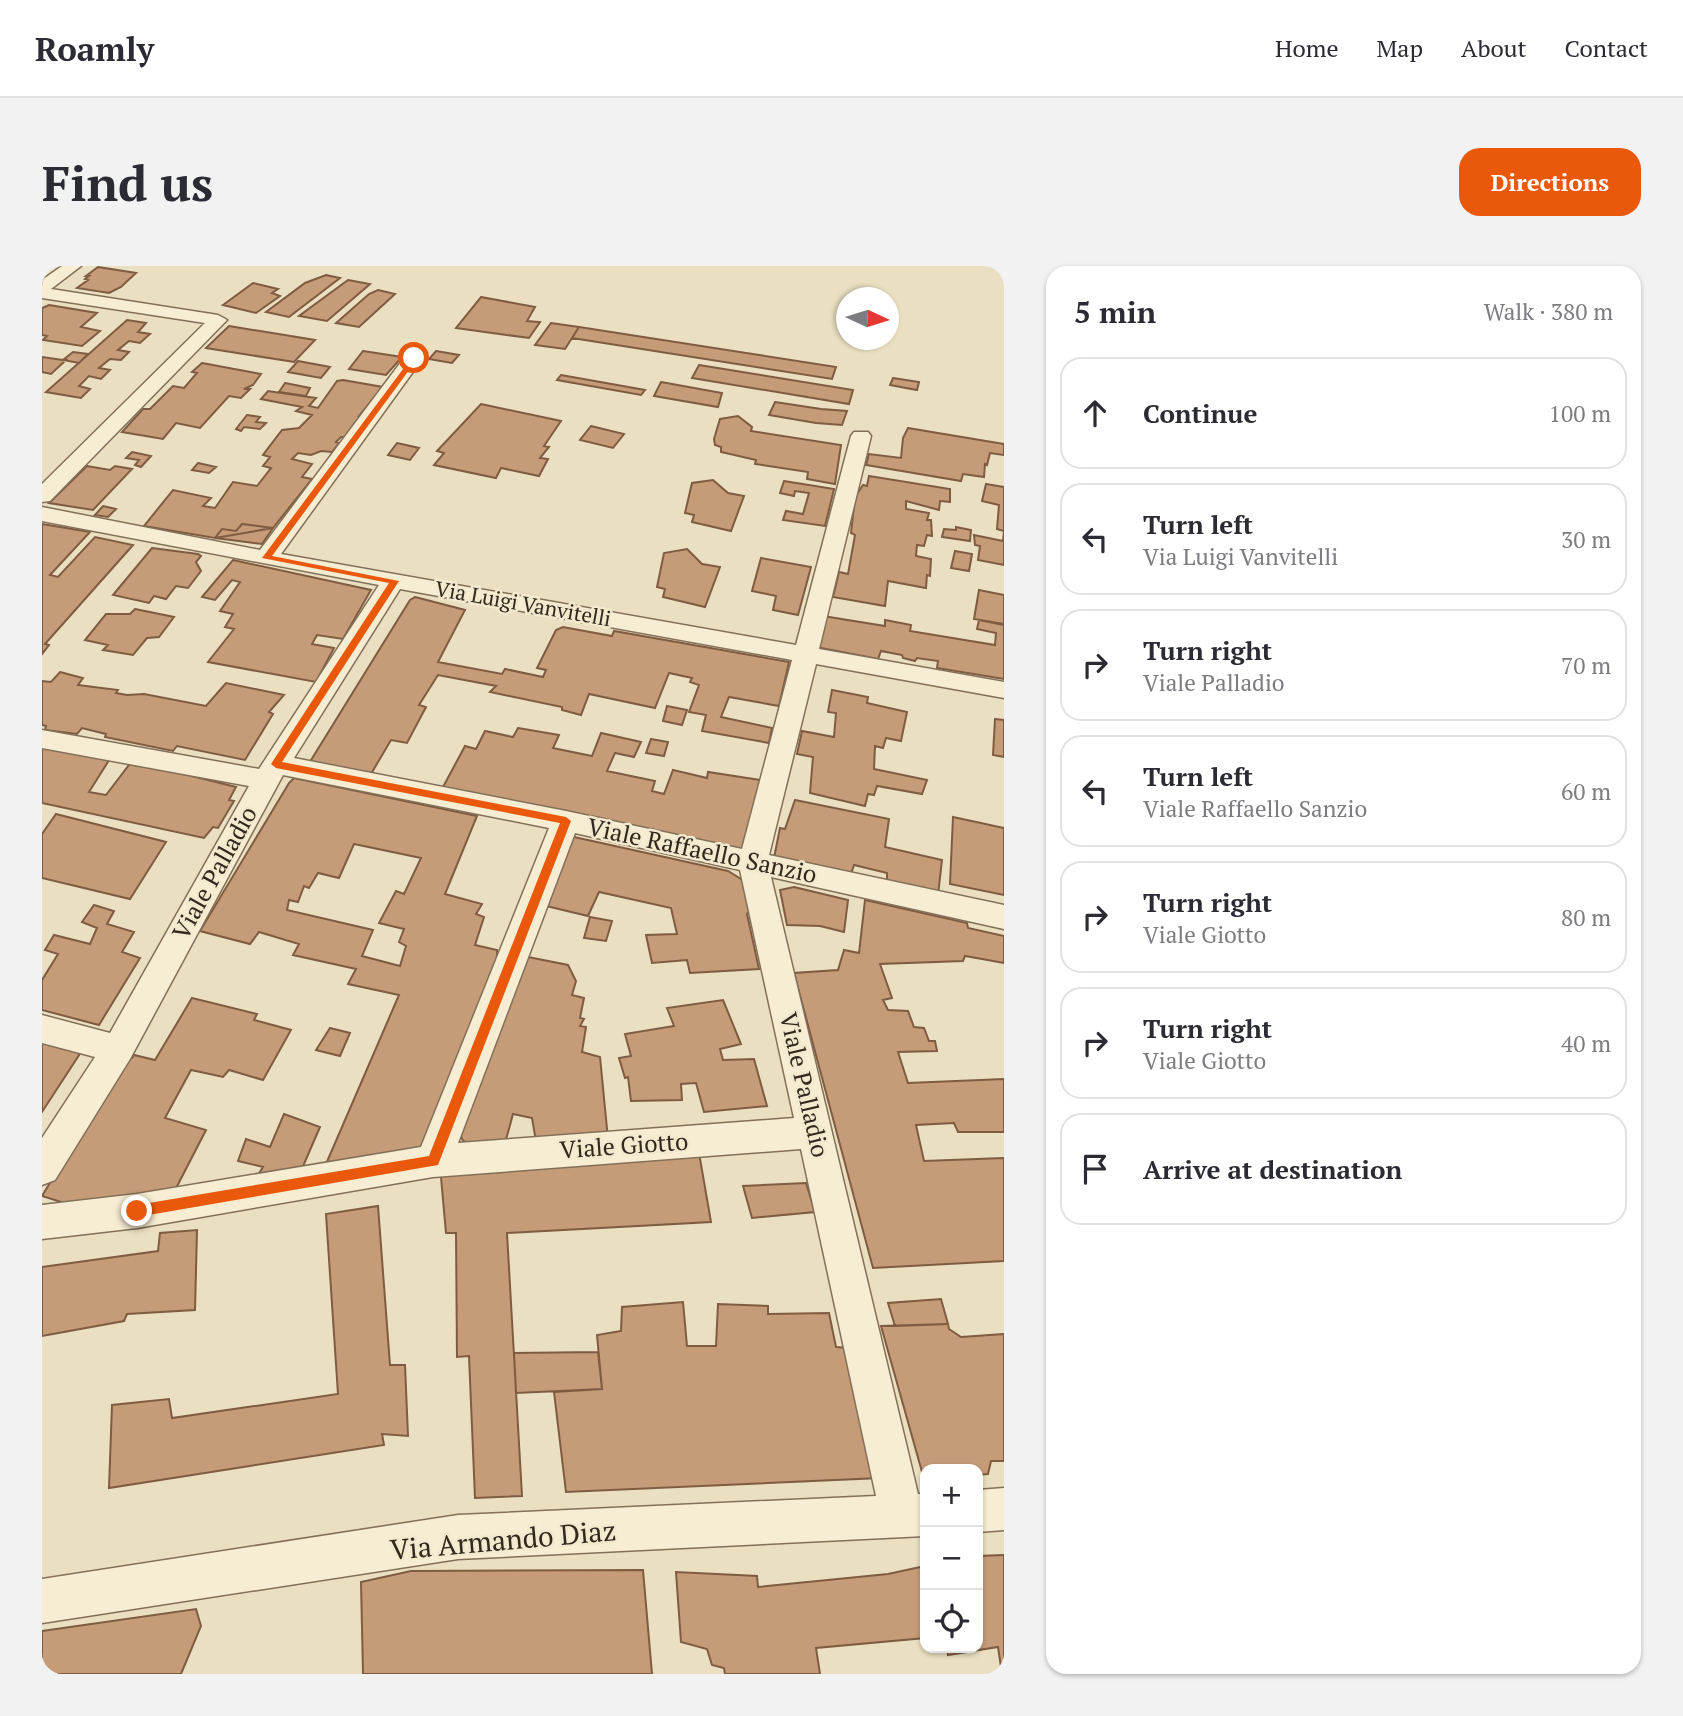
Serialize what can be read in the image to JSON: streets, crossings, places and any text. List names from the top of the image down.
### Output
{
  "streets": {
    "street": [
      "Via Luigi Vanvitelli",
      "Viale Raffaello Sanzio",
      "Viale Palladio",
      "Viale Giotto",
      "Via Armando Diaz"
    ]
  },
  "crossings": [
    ["Via Luigi Vanvitelli", "Viale Palladio"],
    ["Viale Raffaello Sanzio", "Viale Palladio"],
    ["Viale Palladio", "Viale Giotto"],
    ["Viale Palladio", "Via Armando Diaz"]
  ],
  "north": "right",
  "page": {
    "header": "Roamly",
    "nav": [
      "Home",
      "Map",
      "About",
      "Contact"
    ],
    "buttons": "Directions",
    "title": "Find us",
    "heading": ["5 min", "Walk · 380 m"],
    "list": [
      ["Continue", "100 m"],
      ["Turn left", "Via Luigi Vanvitelli", "30 m"],
      ["Turn right", "Viale Palladio", "70 m"],
      ["Turn left", "Viale Raffaello Sanzio", "60 m"],
      ["Turn right", "Viale Giotto", "80 m"],
      ["Turn right", "Viale Giotto", "40 m"],
      "Arrive at destination"
    ],
    "map_buttons": ["+", "−"]
  }
}
